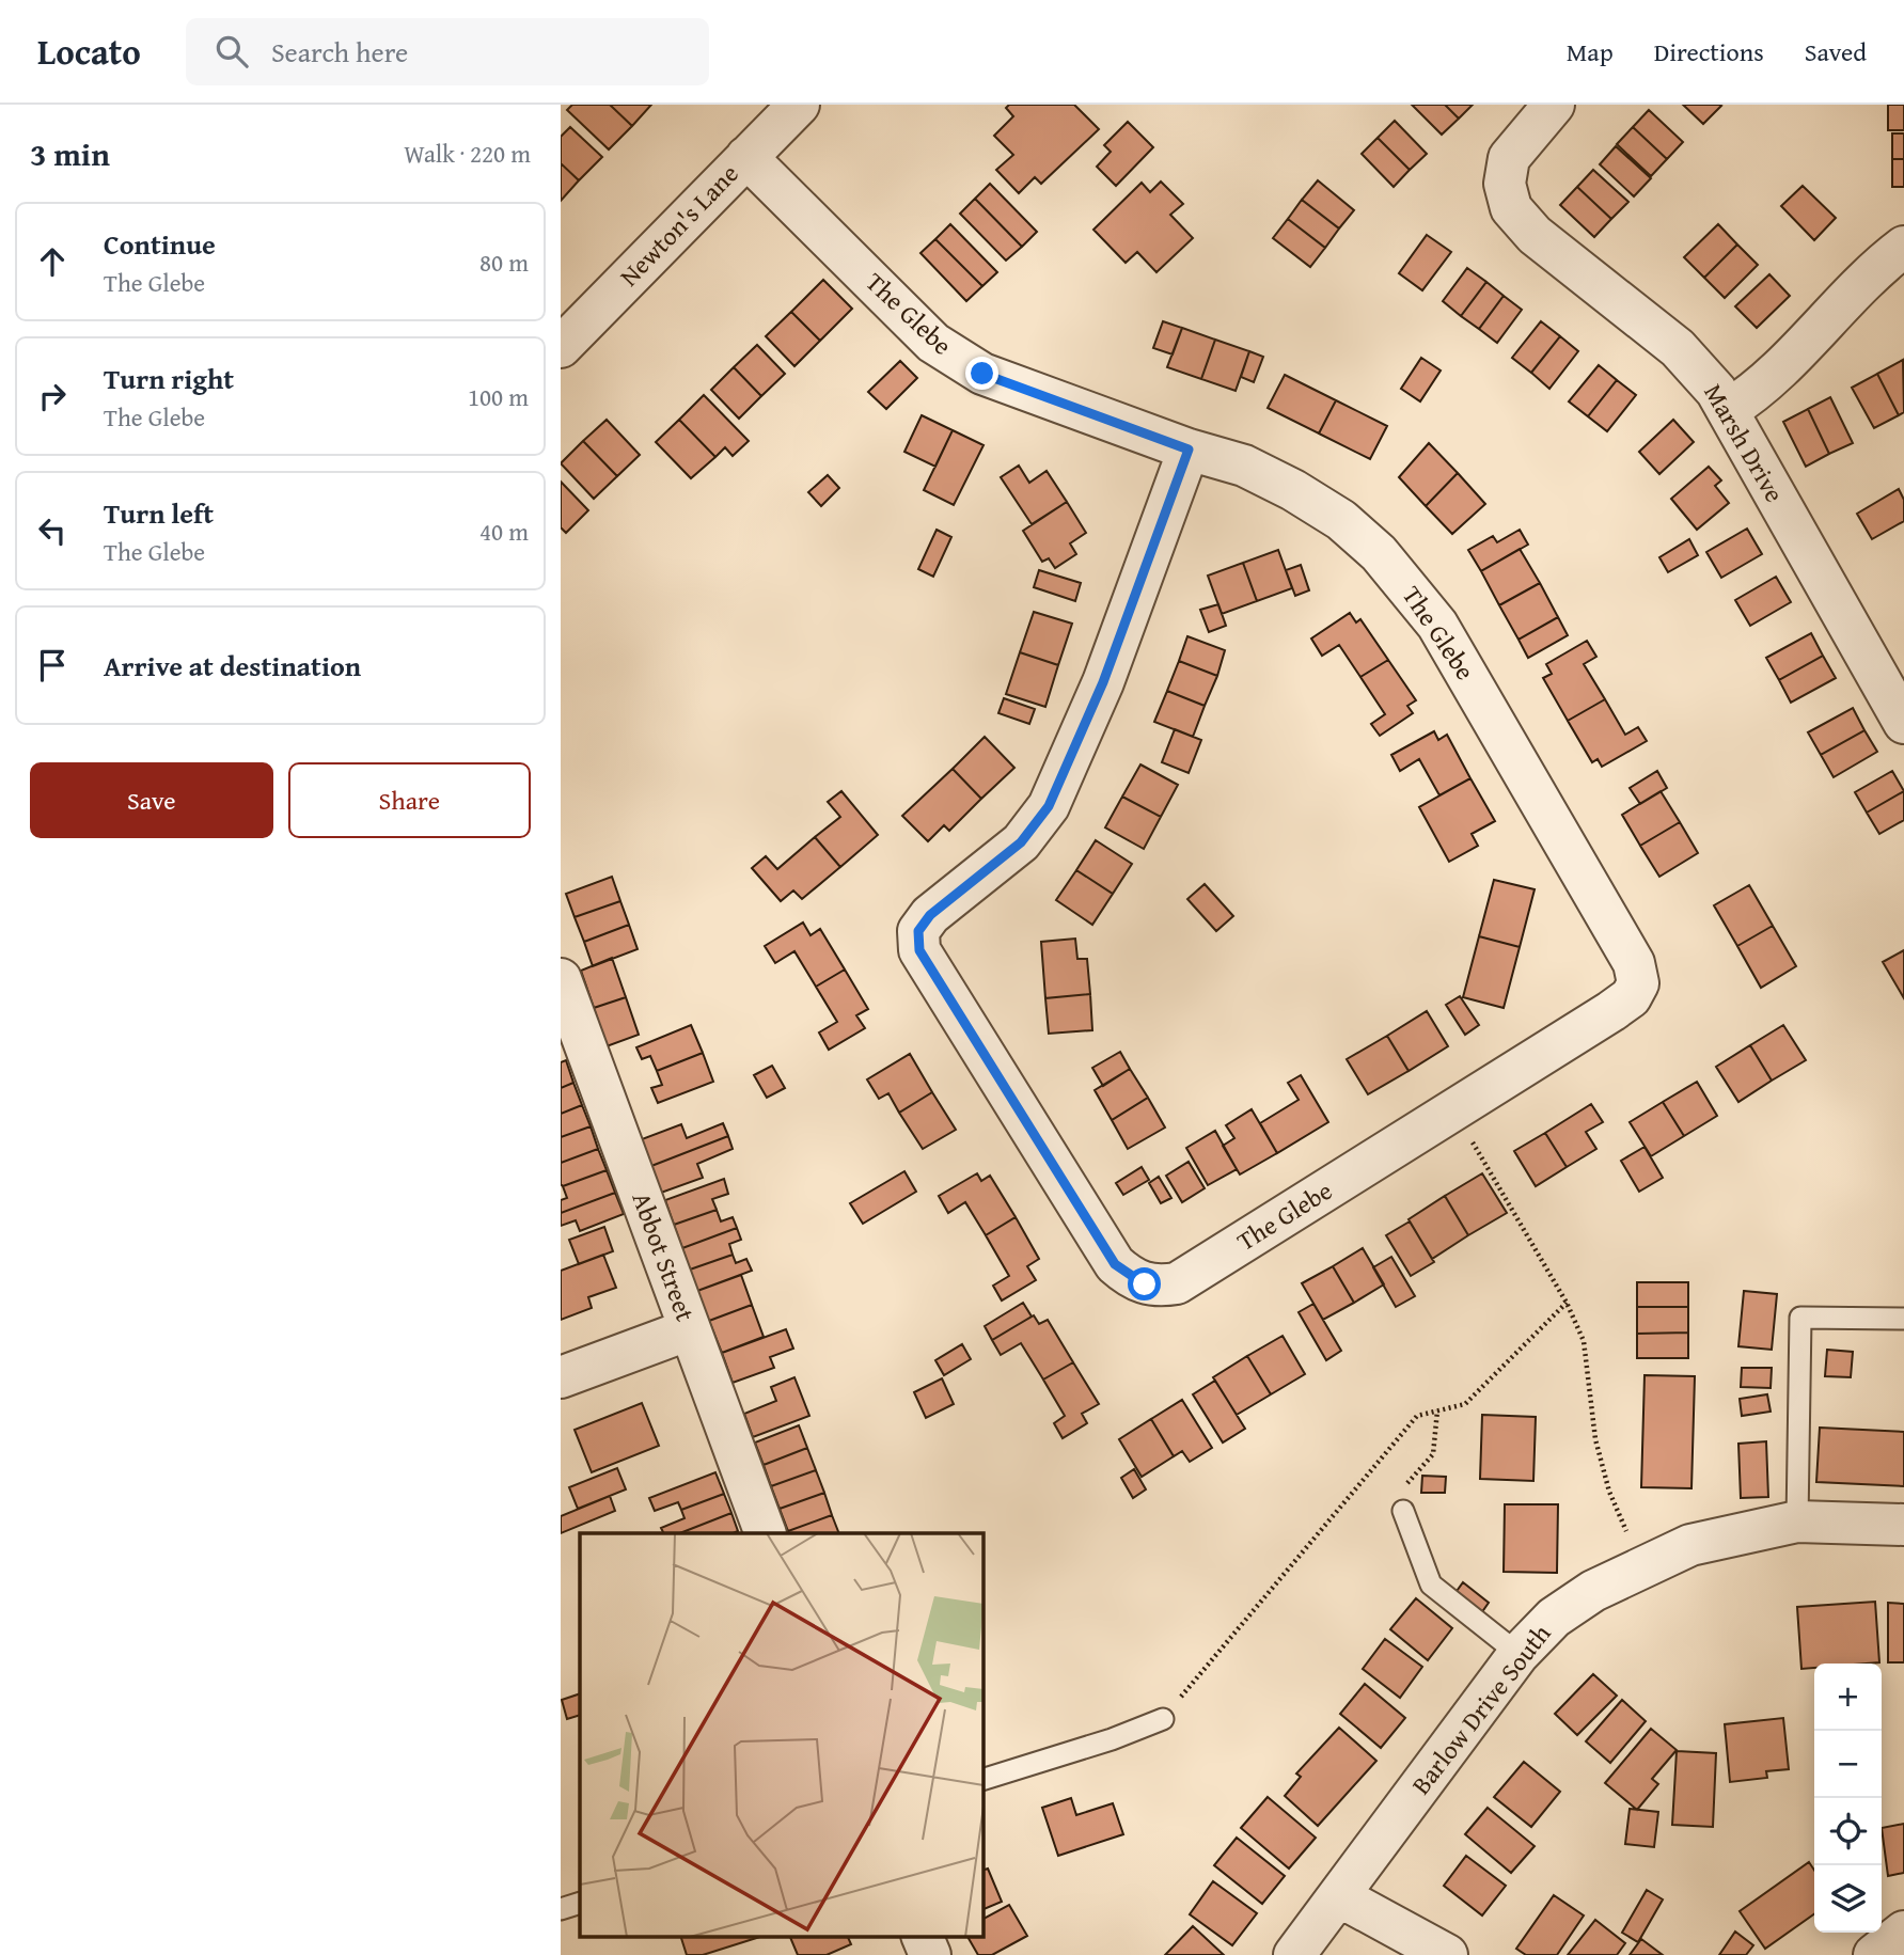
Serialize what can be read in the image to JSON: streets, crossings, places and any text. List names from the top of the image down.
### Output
{
  "streets": {
    "street": [
      "Newton's Lane",
      "The Glebe",
      "Marsh Drive",
      "Abbot Street",
      "Barlow Drive South"
    ]
  },
  "crossings": [
    ["Newton's Lane", "The Glebe"]
  ],
  "page": {
    "header": "Locato",
    "search": "Search here",
    "nav": ["Map", "Directions", "Saved"],
    "heading": ["3 min", "Walk · 220 m"],
    "list": [
      ["Continue", "The Glebe", "80 m"],
      ["Turn right", "The Glebe", "100 m"],
      ["Turn left", "The Glebe", "40 m"],
      "Arrive at destination"
    ],
    "buttons": ["Save", "Share"],
    "map_buttons": ["+", "−"]
  }
}
